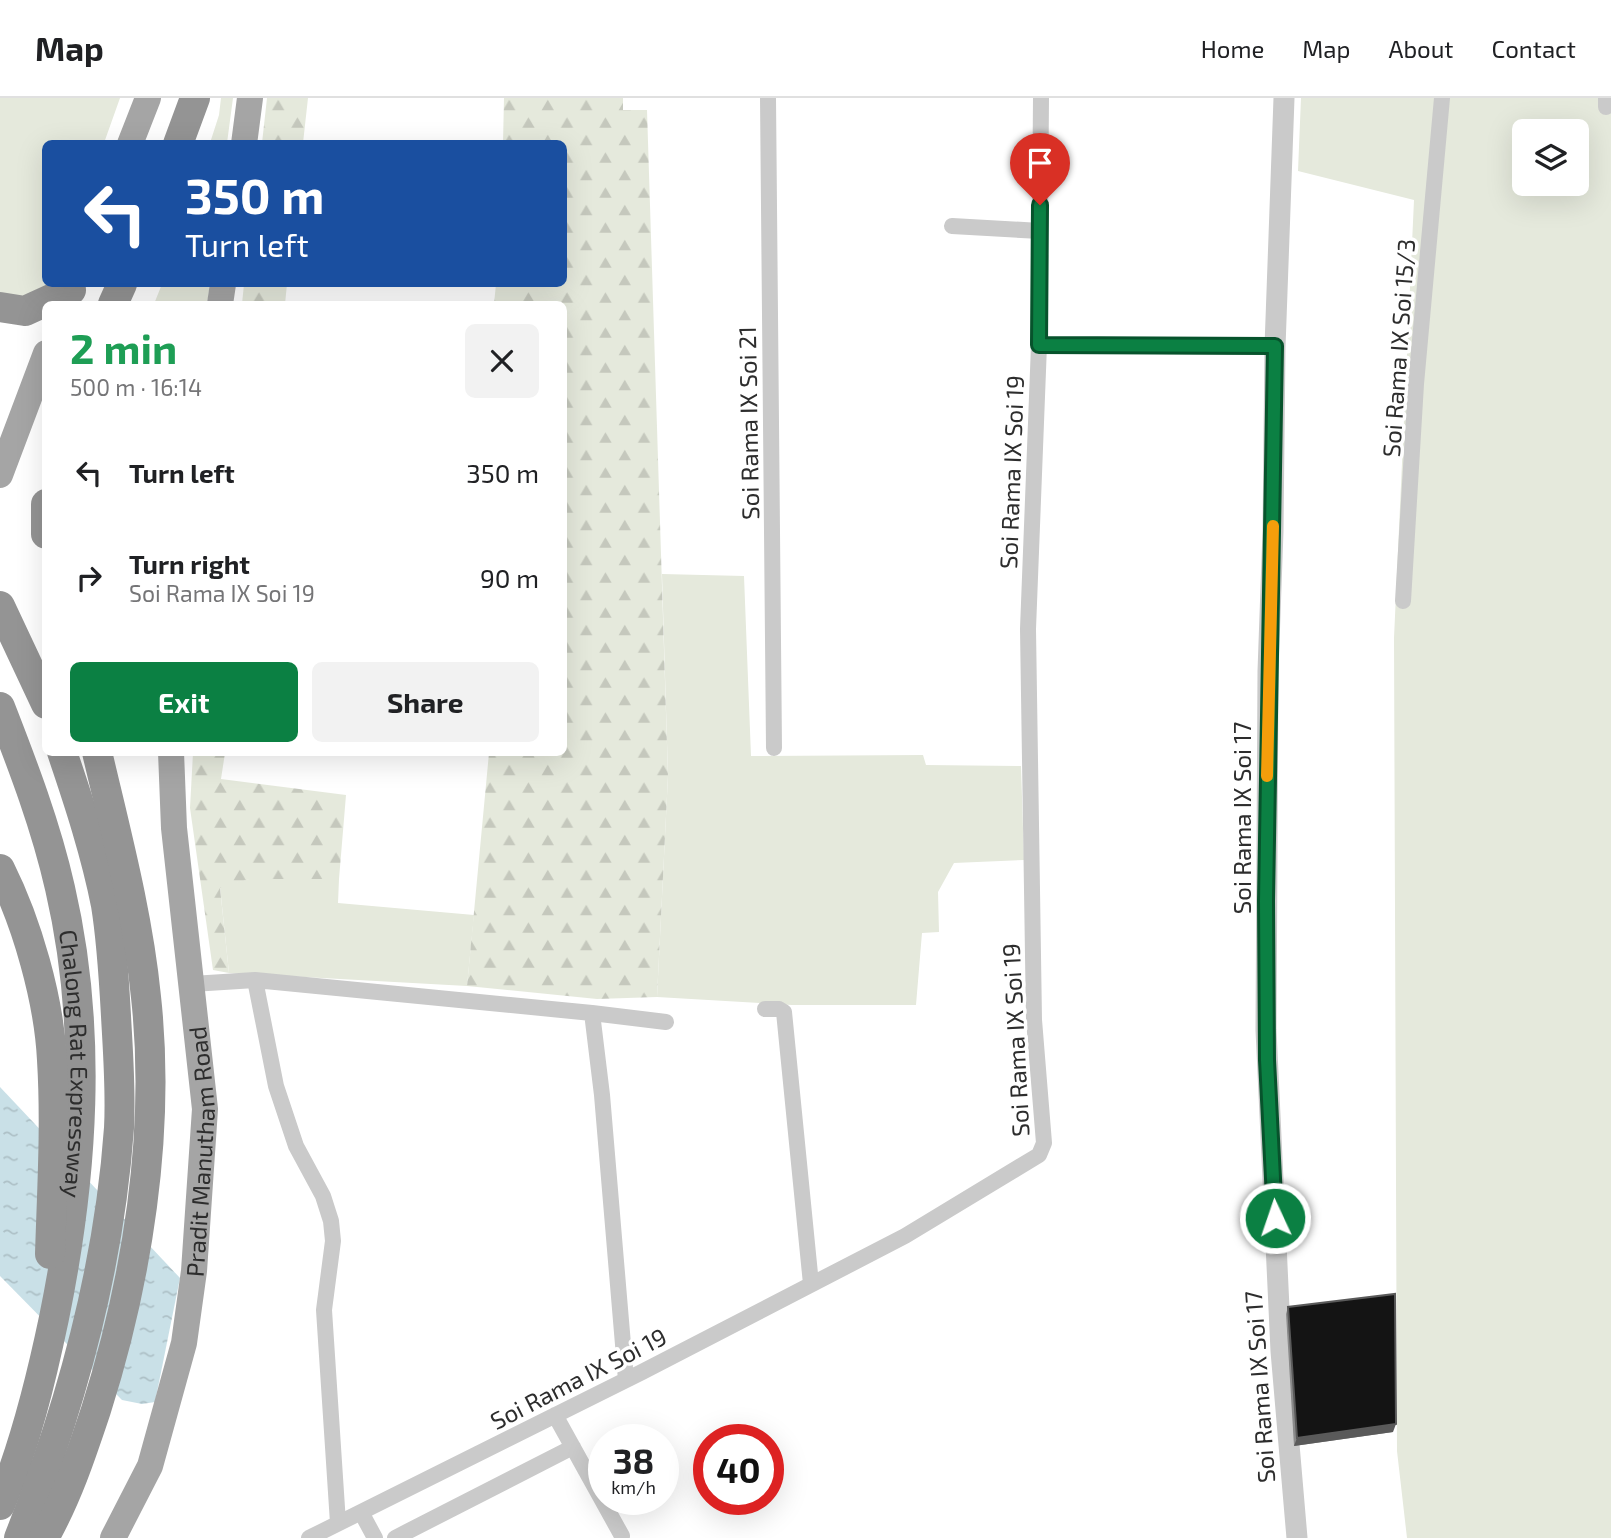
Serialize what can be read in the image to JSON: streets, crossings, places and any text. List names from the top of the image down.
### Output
{
  "streets": {
    "highway": ["Chalong Rat Expressway"],
    "main road": ["Pradit Manutham Road"],
    "street": [
      "Soi Rama IX Soi 15/3",
      "Soi Rama IX Soi 21",
      "Soi Rama IX Soi 19",
      "Soi Rama IX Soi 17"
    ]
  },
  "page": {
    "header": "Map",
    "nav": [
      "Home",
      "Map",
      "About",
      "Contact"
    ],
    "turn": ["350 m", "Turn left"],
    "heading": ["2 min", "500 m · 16:14"],
    "list": [
      {
        "name": "Turn left",
        "value": "350 m"
      },
      {
        "name": "Turn right",
        "note": "Soi Rama IX Soi 19",
        "value": "90 m"
      }
    ],
    "buttons": ["Exit", "Share"],
    "speed": "38 km/h",
    "limit": "40"
  }
}
